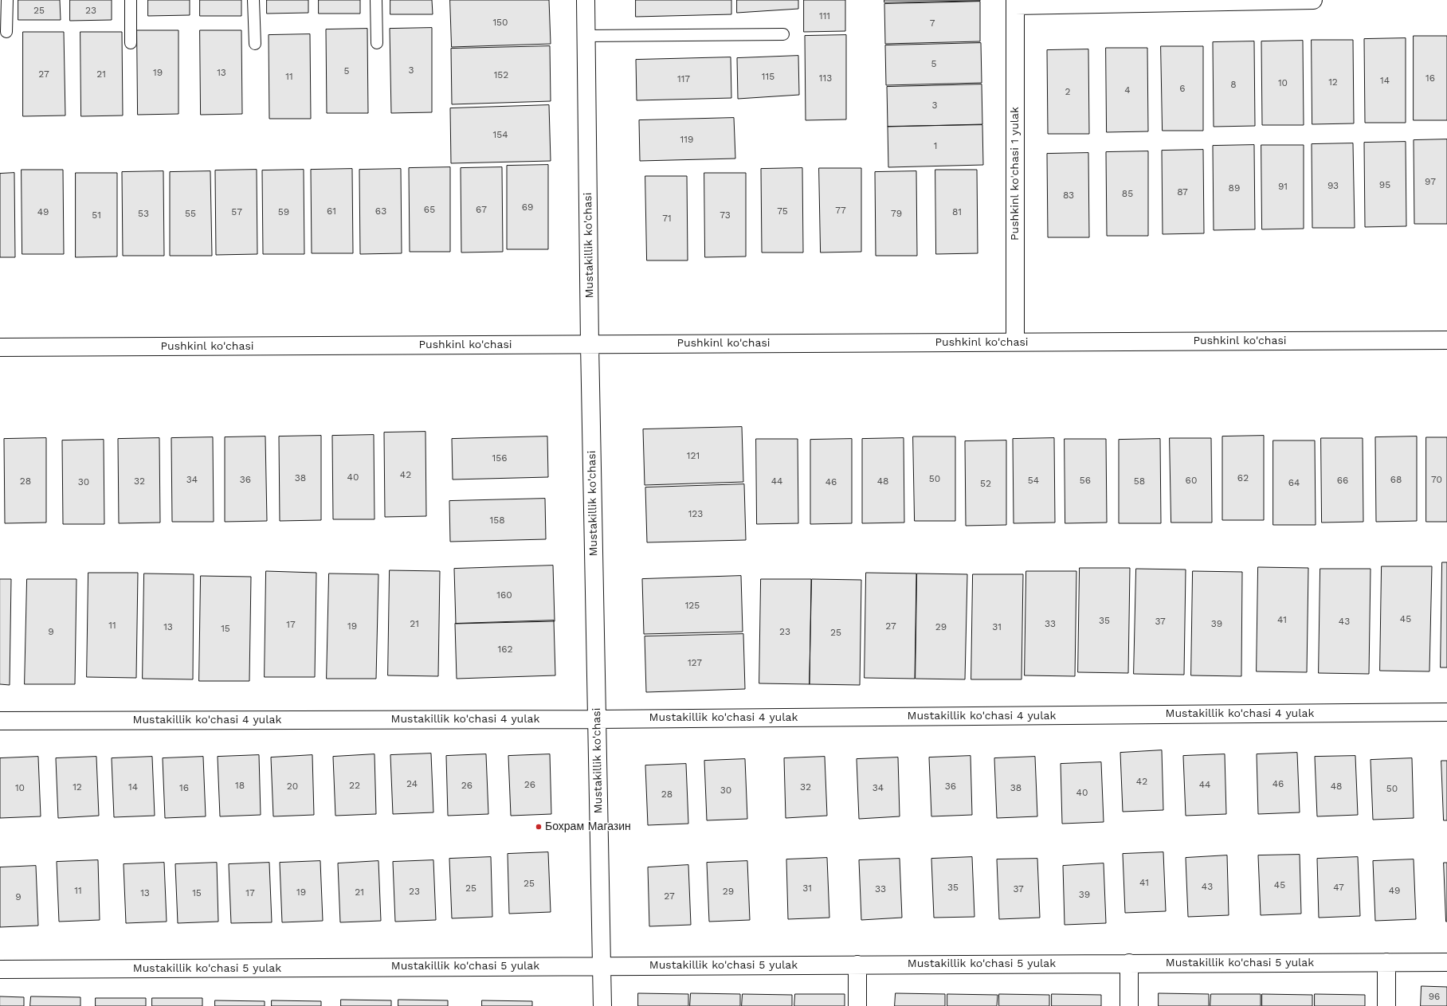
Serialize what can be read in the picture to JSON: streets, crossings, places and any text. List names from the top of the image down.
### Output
{
  "streets": {
    "street": [
      "Pushkinl ko'chasi 1 yulak",
      "Mustakillik ko'chasi",
      "Pushkinl ko'chasi",
      "Mustakillik ko'chasi 4 yulak",
      "Mustakillik ko'chasi 5 yulak"
    ]
  },
  "crossings": [
    ["Pushkinl ko'chasi 1 yulak", "Pushkinl ko'chasi"],
    ["Mustakillik ko'chasi", "Pushkinl ko'chasi"],
    ["Mustakillik ko'chasi", "Mustakillik ko'chasi 4 yulak"],
    ["Mustakillik ko'chasi", "Mustakillik ko'chasi 5 yulak"]
  ],
  "places": ["Бохрам Магазин"],
  "house_numbers": [
    "25",
    "23",
    "111",
    "150",
    "7",
    "5",
    "3",
    "5",
    "19",
    "13",
    "27",
    "21",
    "152",
    "11",
    "115",
    "113",
    "16",
    "117",
    "14",
    "12",
    "10",
    "8",
    "6",
    "4",
    "2",
    "3",
    "154",
    "119",
    "1",
    "97",
    "95",
    "93",
    "91",
    "89",
    "87",
    "85",
    "83",
    "69",
    "65",
    "67",
    "77",
    "61",
    "63",
    "75",
    "49",
    "57",
    "59",
    "81",
    "53",
    "55",
    "79",
    "51",
    "73",
    "71",
    "121",
    "156",
    "42",
    "40",
    "38",
    "62",
    "50",
    "34",
    "36",
    "68",
    "70",
    "54",
    "56",
    "60",
    "66",
    "28",
    "32",
    "44",
    "48",
    "58",
    "30",
    "46",
    "64",
    "52",
    "123",
    "158",
    "160",
    "125",
    "45",
    "41",
    "35",
    "37",
    "43",
    "21",
    "33",
    "39",
    "17",
    "11",
    "19",
    "27",
    "13",
    "29",
    "31",
    "15",
    "9",
    "23",
    "25",
    "162",
    "127",
    "42",
    "24",
    "46",
    "26",
    "44",
    "18",
    "22",
    "26",
    "20",
    "36",
    "48",
    "12",
    "14",
    "32",
    "10",
    "16",
    "34",
    "38",
    "50",
    "30",
    "40",
    "28",
    "41",
    "25",
    "45",
    "43",
    "35",
    "47",
    "25",
    "31",
    "33",
    "37",
    "11",
    "49",
    "23",
    "29",
    "19",
    "21",
    "13",
    "15",
    "17",
    "39",
    "27",
    "9",
    "96"
  ]
}
